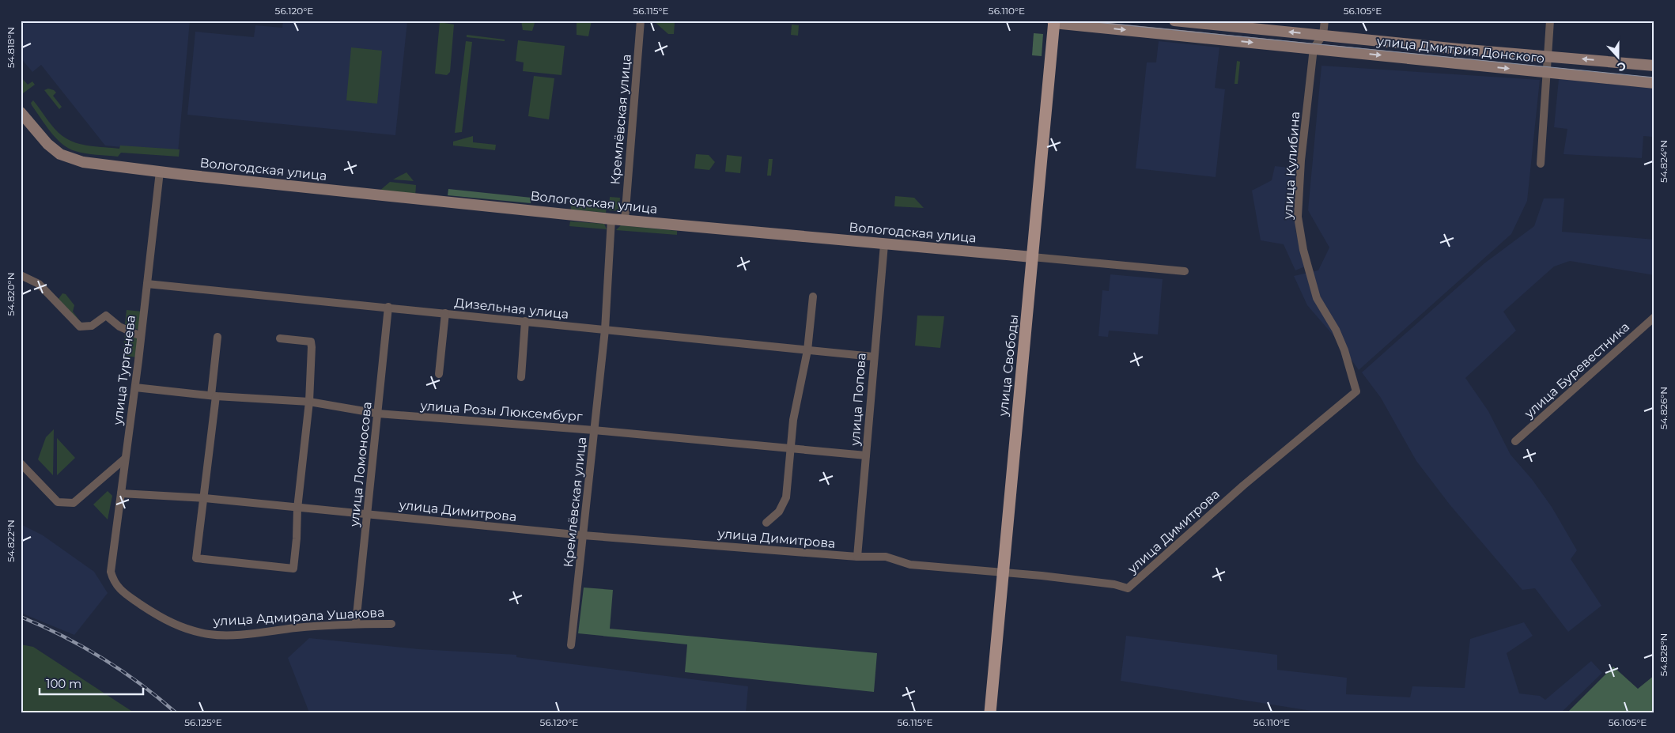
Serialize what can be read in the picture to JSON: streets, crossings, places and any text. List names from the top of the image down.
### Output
{
  "streets": {
    "main road": ["улица Свободы"],
    "street": [
      "улица Дмитрия Донского",
      "Кремлёвская улица",
      "улица Кулибина",
      "Вологодская улица",
      "Дизельная улица",
      "улица Тургенева",
      "улица Буревестника",
      "улица Попова",
      "улица Розы Люксембург",
      "улица Ломоносова",
      "улица Димитрова",
      "улица Адмирала Ушакова"
    ]
  },
  "crossings": [
    ["улица Дмитрия Донского", "улица Кулибина"],
    ["улица Дмитрия Донского", "улица Свободы"],
    ["Кремлёвская улица", "Вологодская улица"],
    ["Кремлёвская улица", "Дизельная улица"],
    ["Кремлёвская улица", "улица Розы Люксембург"],
    ["Кремлёвская улица", "улица Димитрова"],
    ["улица Кулибина", "улица Димитрова"],
    ["Вологодская улица", "улица Свободы"],
    ["Вологодская улица", "улица Тургенева"],
    ["Вологодская улица", "улица Попова"],
    ["Дизельная улица", "улица Тургенева"],
    ["Дизельная улица", "улица Попова"],
    ["Дизельная улица", "улица Ломоносова"],
    ["улица Свободы", "улица Димитрова"],
    ["улица Тургенева", "улица Розы Люксембург"],
    ["улица Тургенева", "улица Димитрова"],
    ["улица Тургенева", "улица Адмирала Ушакова"],
    ["улица Попова", "улица Розы Люксембург"],
    ["улица Попова", "улица Димитрова"],
    ["улица Розы Люксембург", "улица Ломоносова"],
    ["улица Ломоносова", "улица Димитрова"],
    ["улица Ломоносова", "улица Адмирала Ушакова"]
  ],
  "scale_bar": "100 m",
  "north": "bottom",
  "coordinates": [
    "56.120°E",
    "56.115°E",
    "56.110°E",
    "56.105°E",
    "54.818°N",
    "54.824°N",
    "54.820°N",
    "54.826°N",
    "54.822°N",
    "54.828°N",
    "56.125°E"
  ]
}
